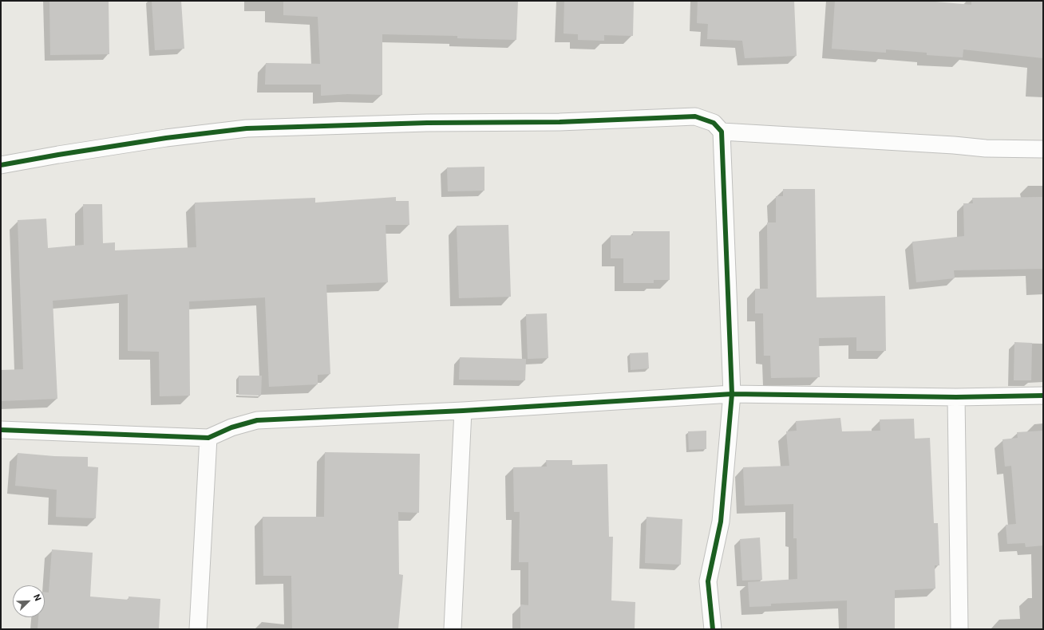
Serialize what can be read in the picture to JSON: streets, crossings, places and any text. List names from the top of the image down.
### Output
{
  "north": "top right"
}
